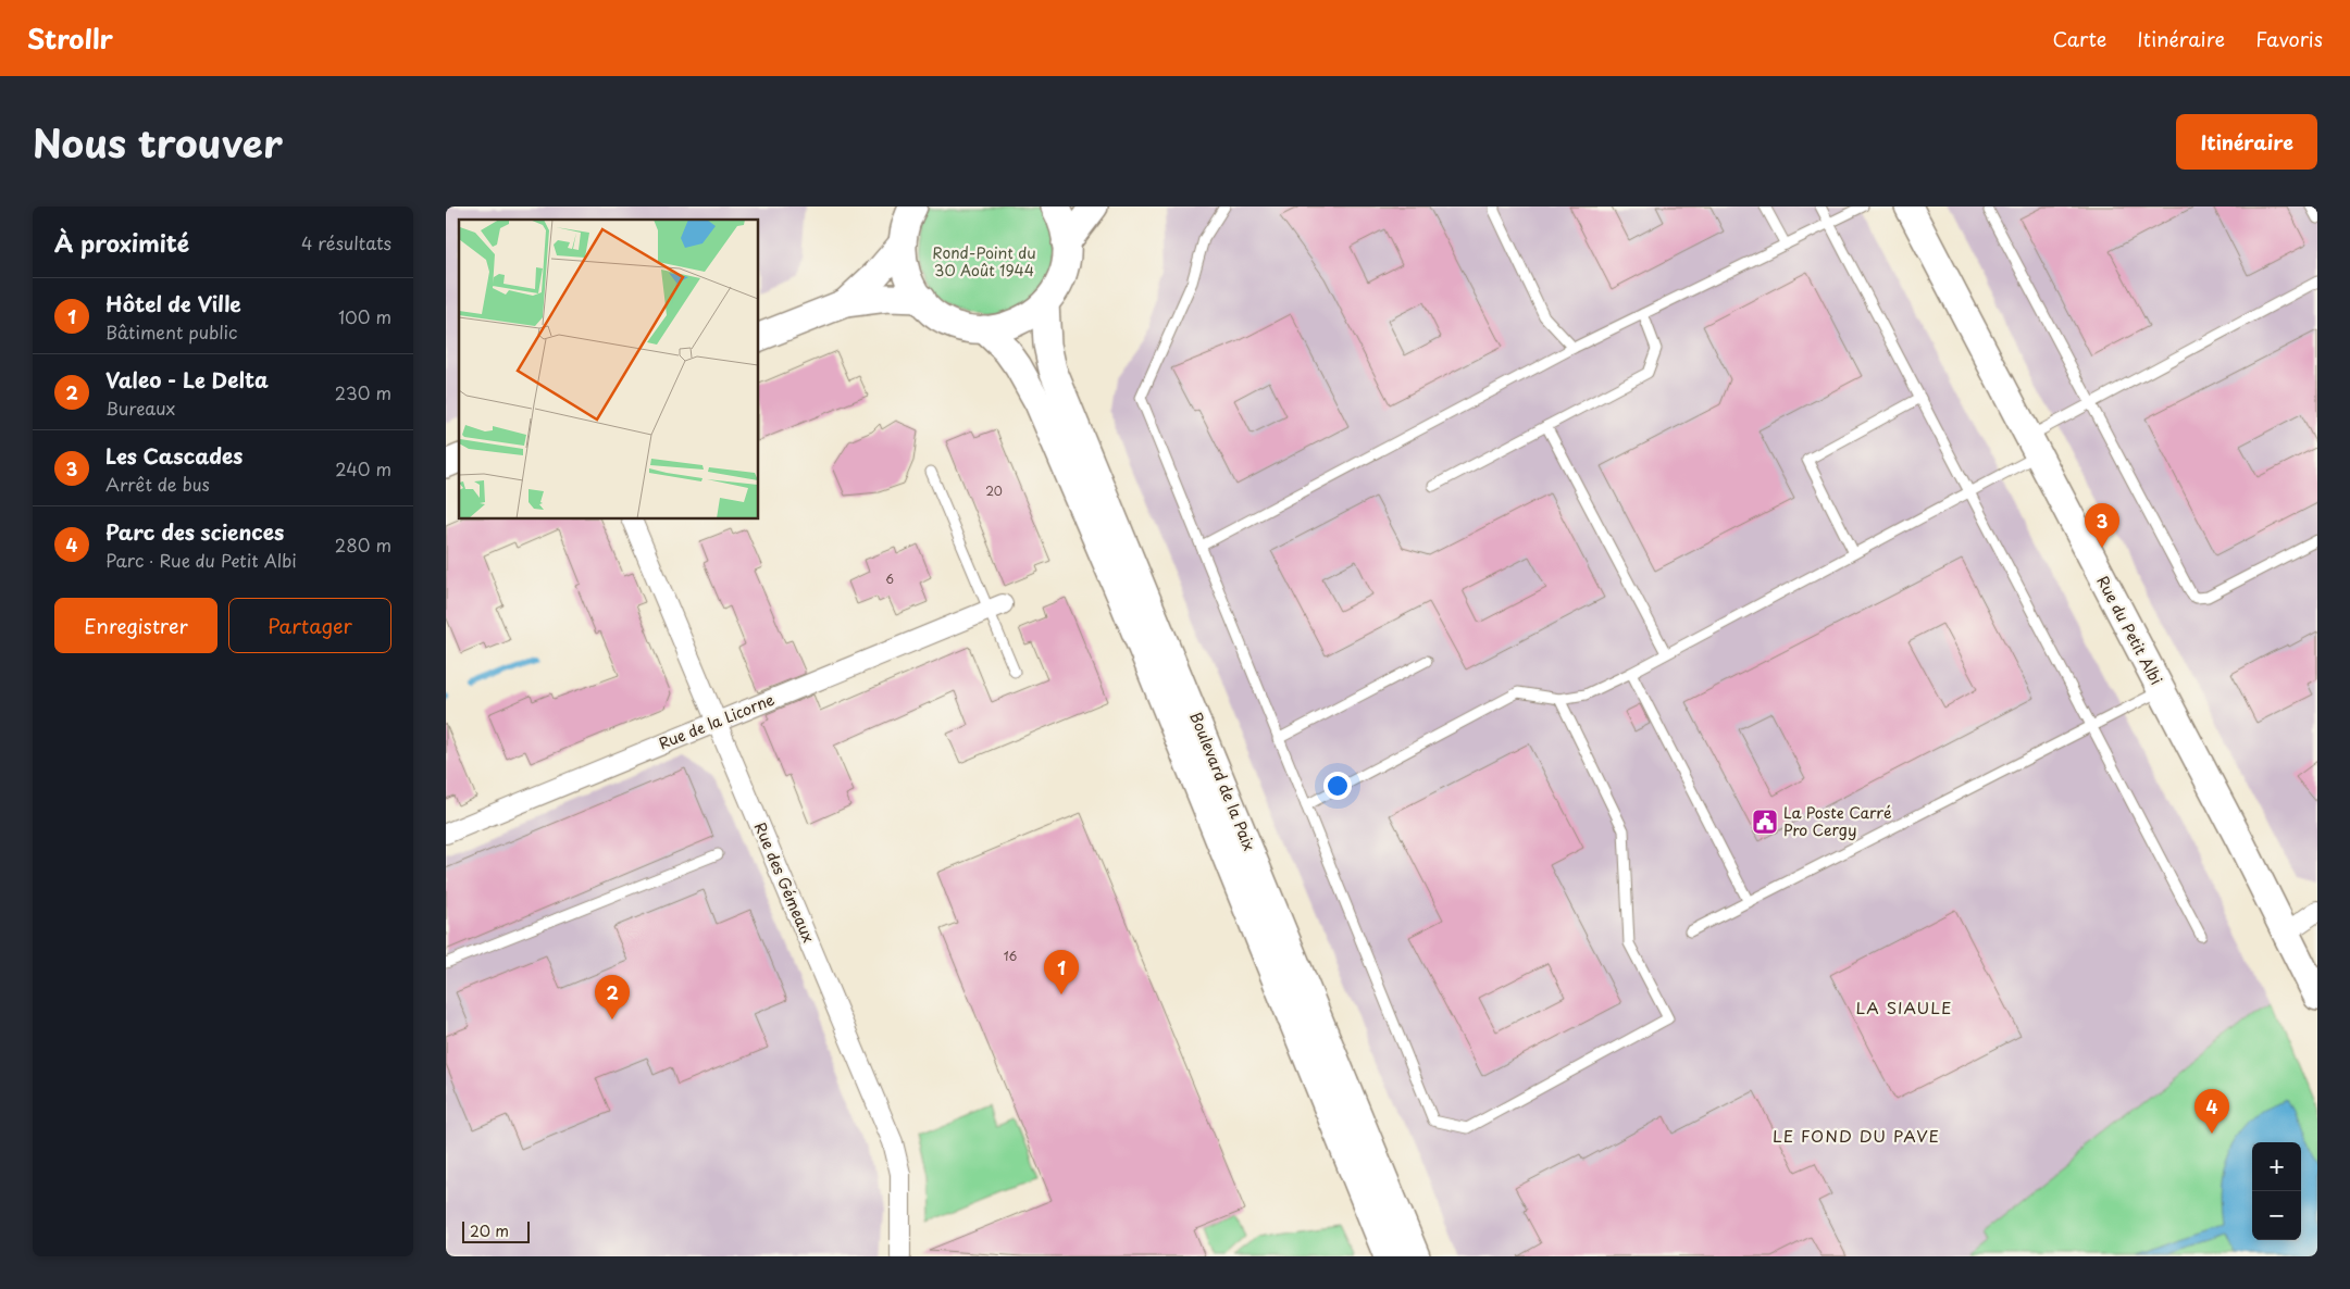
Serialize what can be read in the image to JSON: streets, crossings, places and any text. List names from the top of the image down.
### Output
{
  "streets": {
    "main road": ["Rue du Petit Albi", "Boulevard de la Paix"],
    "street": ["Rue de la Licorne", "Rue des Gémeaux"]
  },
  "crossings": [
    ["Rue de la Licorne", "Rue des Gémeaux"]
  ],
  "districts": ["LA SIAULE", "LE FOND DU PAVE"],
  "parks": ["Rond-Point du 30 Août 1944"],
  "places": {
    "public building": ["La Poste Carré Pro Cergy"]
  },
  "house_numbers": ["20", "6", "16"],
  "scale_bar": "20 m",
  "page": {
    "header": "Strollr",
    "nav": ["Carte", "Itinéraire", "Favoris"],
    "title": "Nous trouver",
    "buttons": [
      "Itinéraire",
      ["Enregistrer", "Partager"]
    ],
    "heading": ["À proximité", "4 résultats"],
    "list": [
      {
        "mark": "1",
        "name": "Hôtel de Ville",
        "note": "Bâtiment public",
        "value": "100 m"
      },
      {
        "mark": "2",
        "name": "Valeo - Le Delta",
        "note": "Bureaux",
        "value": "230 m"
      },
      {
        "mark": "3",
        "name": "Les Cascades",
        "note": "Arrêt de bus",
        "value": "240 m"
      },
      {
        "mark": "4",
        "name": "Parc des sciences",
        "note": "Parc · Rue du Petit Albi",
        "value": "280 m"
      }
    ],
    "pins": [
      "3",
      "1",
      "2",
      "4"
    ],
    "map_buttons": ["+", "−"],
    "scale": "20 m"
  }
}
